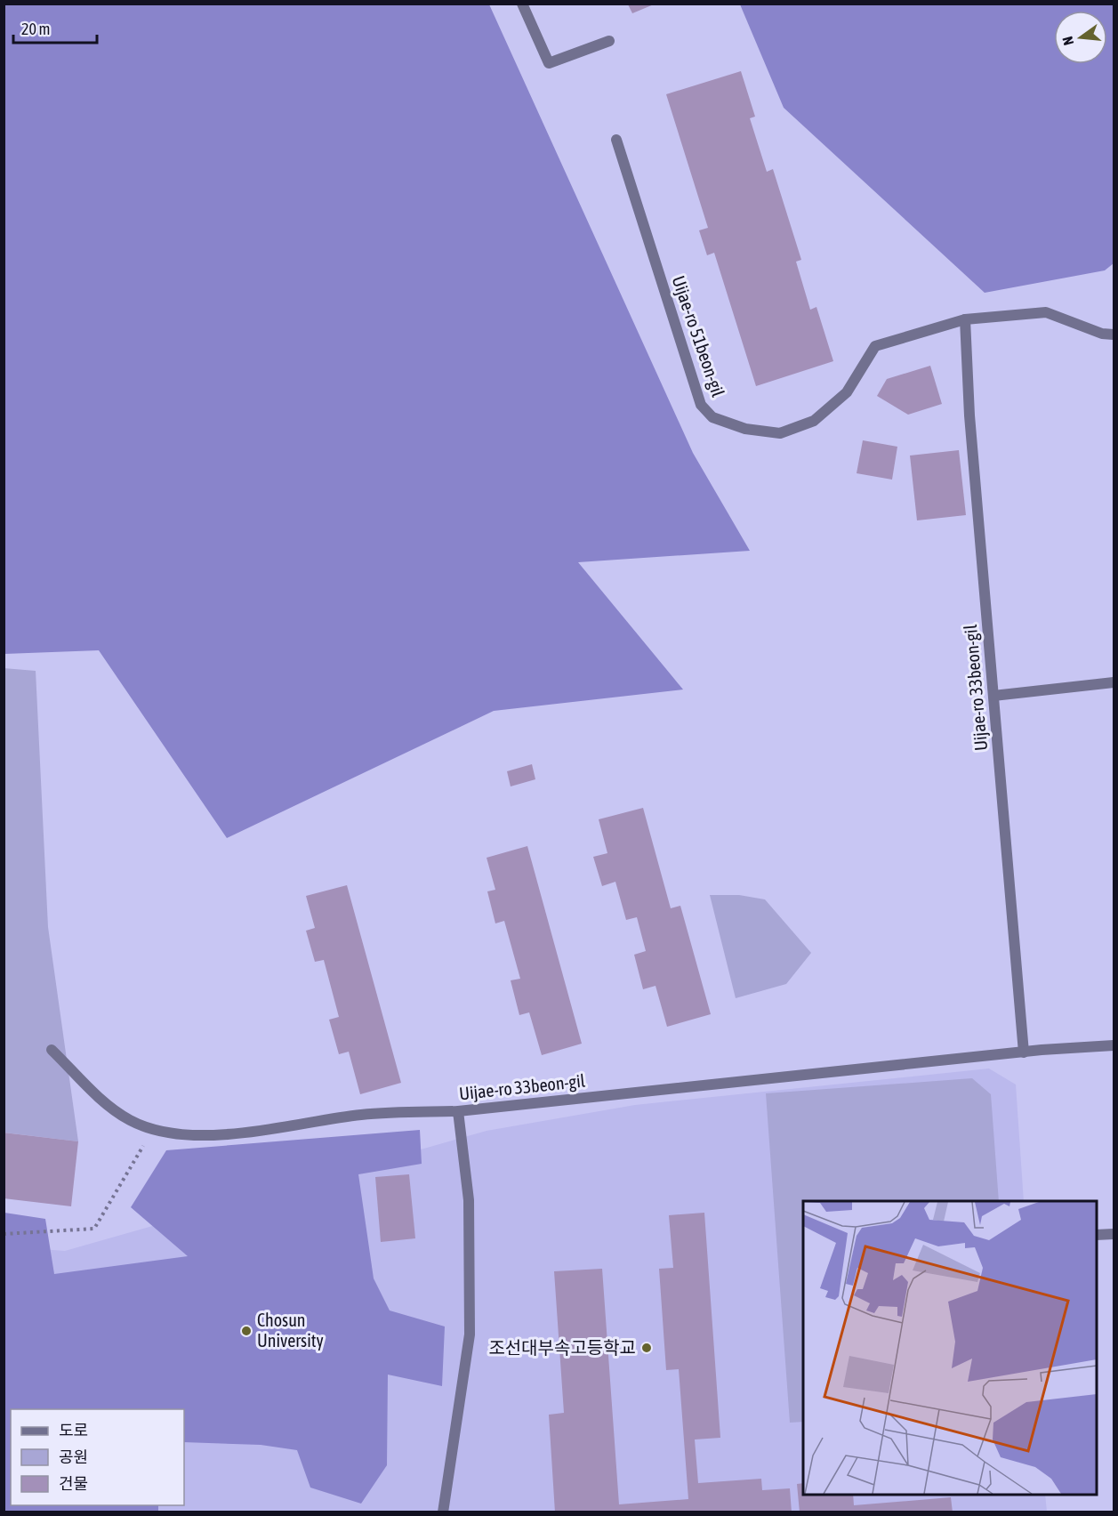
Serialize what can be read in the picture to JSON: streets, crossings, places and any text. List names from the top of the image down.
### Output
{
  "streets": {
    "street": ["Uijae-ro 51beon-gil", "Uijae-ro 33beon-gil"]
  },
  "crossings": [
    ["Uijae-ro 51beon-gil", "Uijae-ro 33beon-gil"]
  ],
  "places": ["Chosun University", "조선대부속고등학교"],
  "legend": ["도로", "공원", "건물"],
  "scale_bar": "20 m",
  "north": "left"
}
